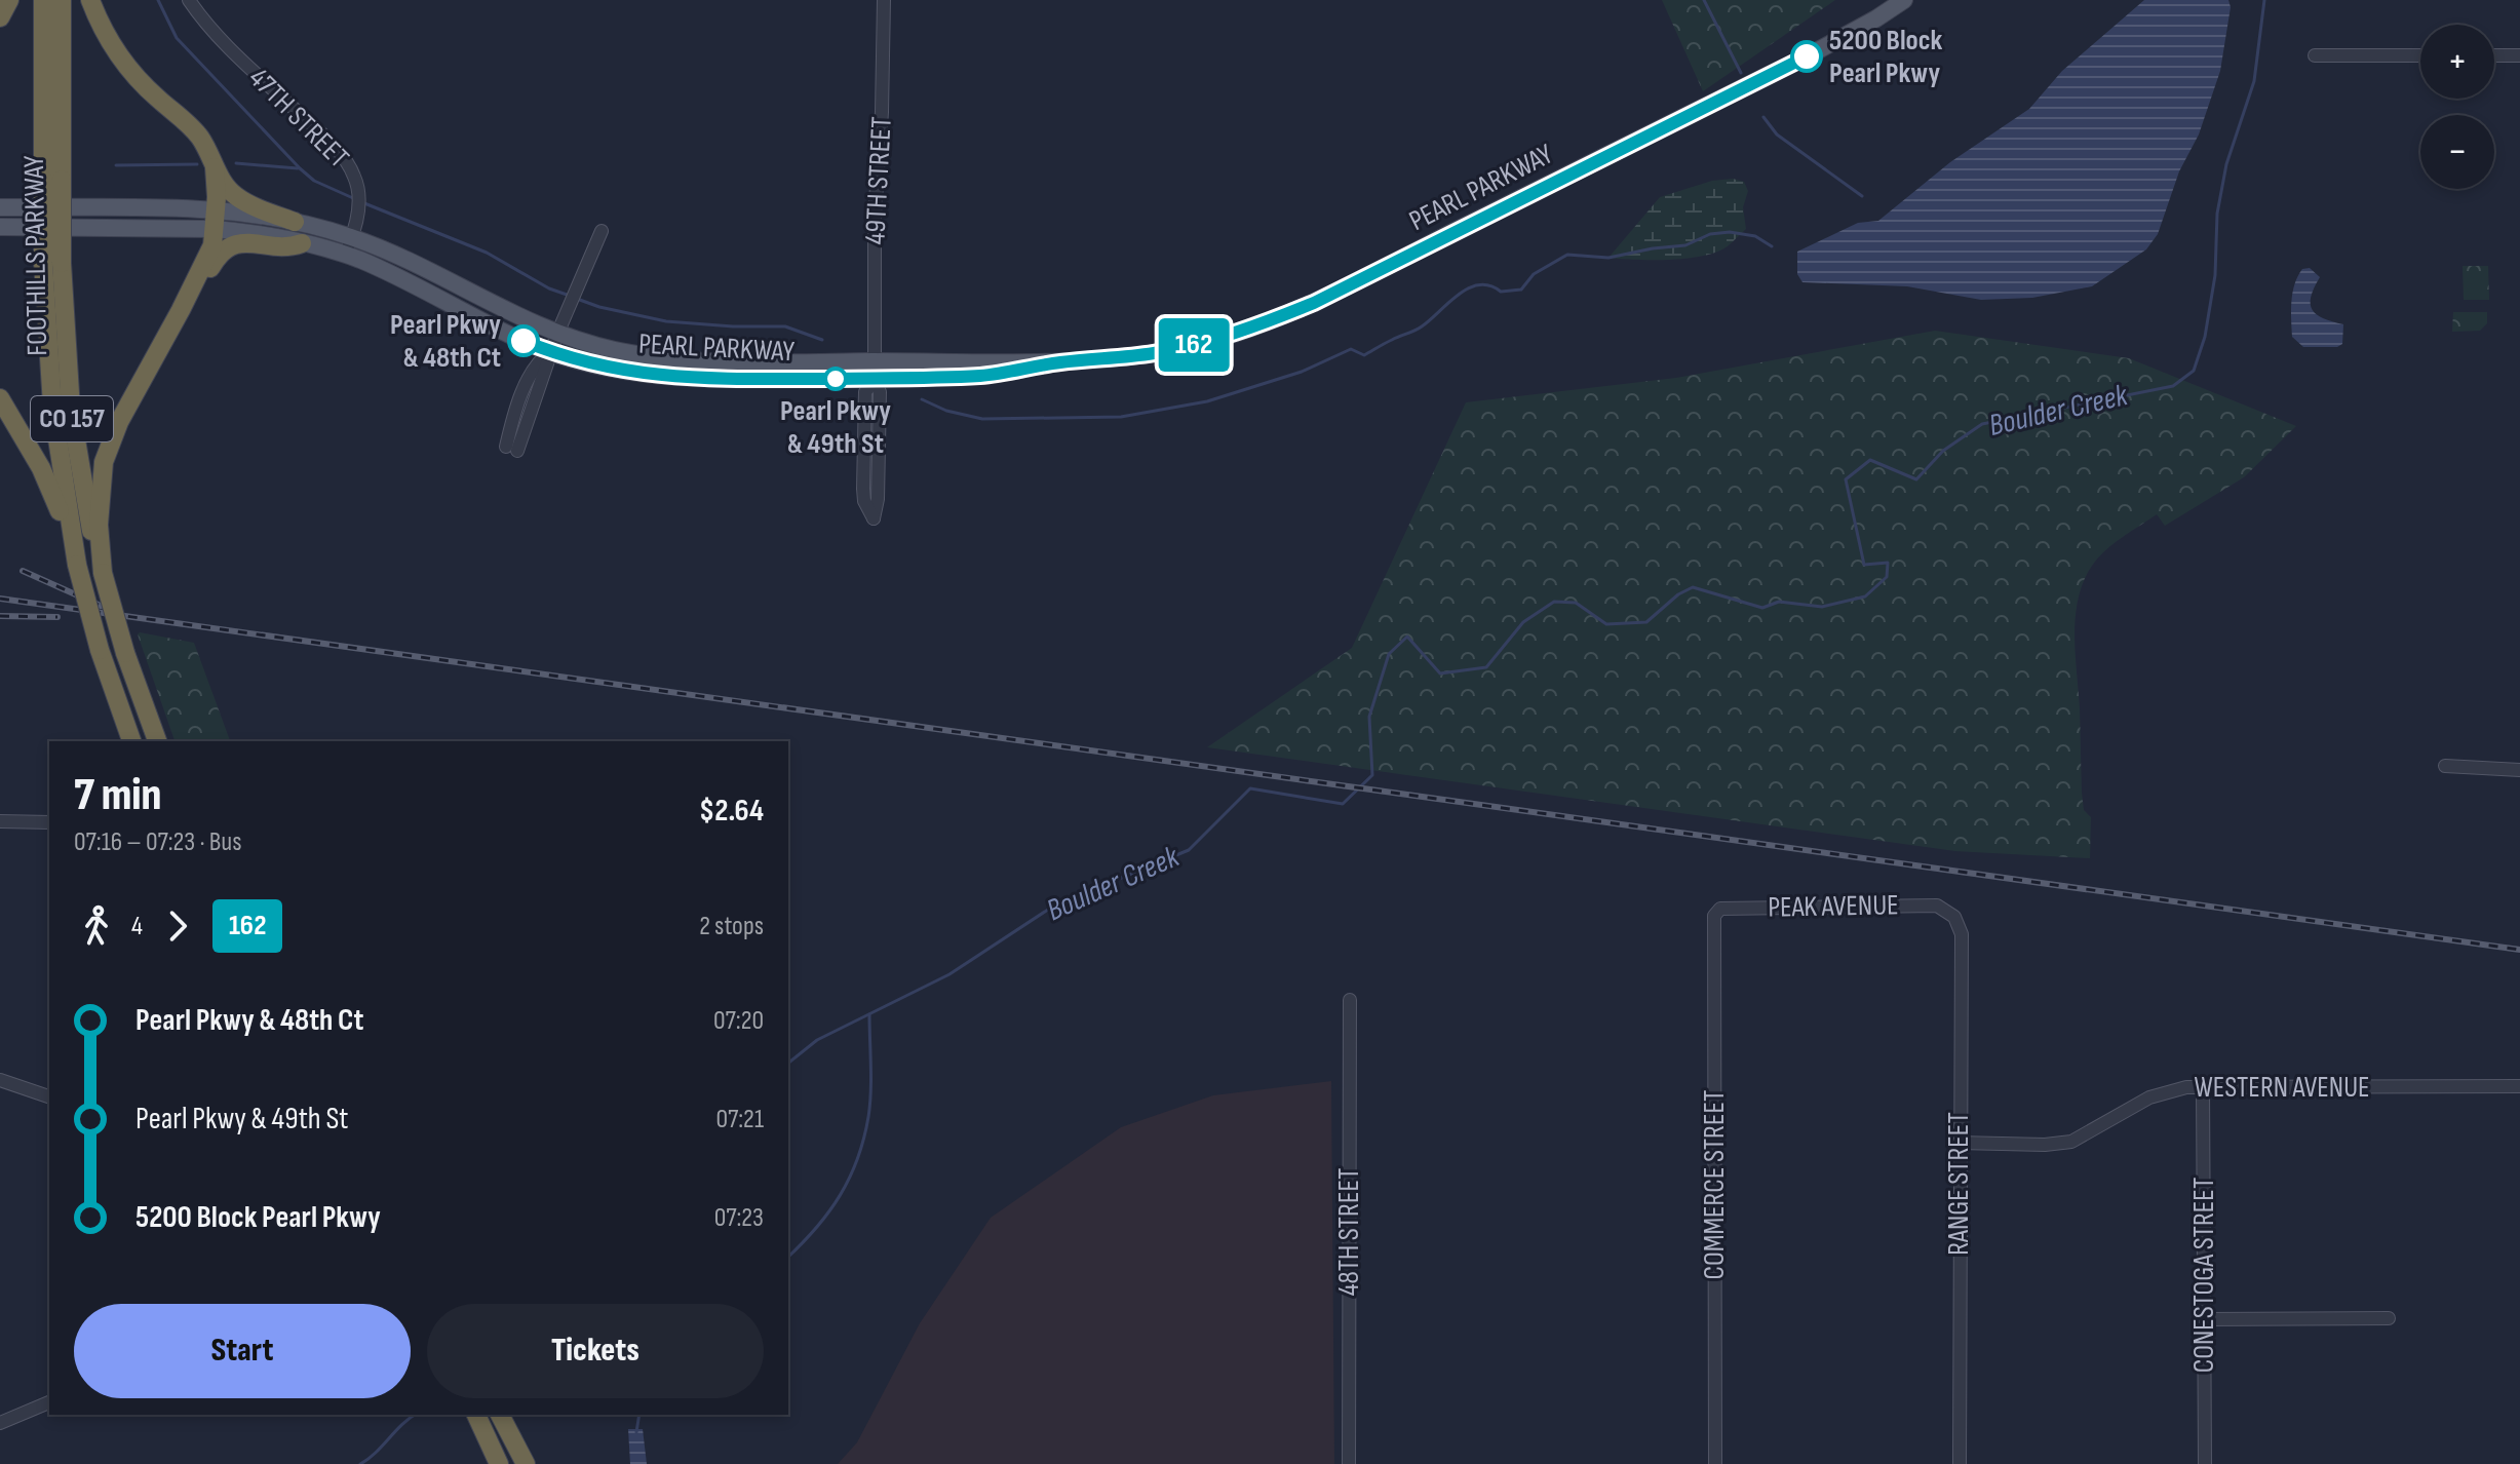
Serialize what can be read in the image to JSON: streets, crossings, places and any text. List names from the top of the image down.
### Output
{
  "streets": {
    "highway": ["FOOTHILLS PARKWAY", "CO 157"],
    "main road": ["PEARL PARKWAY"],
    "street": [
      "47TH STREET",
      "49TH STREET",
      "PEAK AVENUE",
      "WESTERN AVENUE",
      "RANGE STREET",
      "COMMERCE STREET",
      "48TH STREET",
      "CONESTOGA STREET"
    ]
  },
  "crossings": [
    ["47TH STREET", "PEARL PARKWAY"],
    ["49TH STREET", "PEARL PARKWAY"],
    ["PEAK AVENUE", "RANGE STREET"],
    ["PEAK AVENUE", "COMMERCE STREET"],
    ["WESTERN AVENUE", "RANGE STREET"],
    ["WESTERN AVENUE", "CONESTOGA STREET"]
  ],
  "water": ["Boulder Creek"],
  "places": ["5200 Block Pearl Pkwy", "Pearl Pkwy & 48th Ct", "Pearl Pkwy & 49th St"],
  "lines": ["bus line 162"],
  "page": {
    "on_map": "162",
    "map_buttons": ["+", "−"],
    "heading": ["7 min", "07:16 – 07:23 · Bus", "$2.64"],
    "legs": ["4", "162", "2 stops"],
    "list": [
      {
        "name": "Pearl Pkwy & 48th Ct",
        "value": "07:20"
      },
      {
        "name": "Pearl Pkwy & 49th St",
        "value": "07:21"
      },
      {
        "name": "5200 Block Pearl Pkwy",
        "value": "07:23"
      }
    ],
    "buttons": ["Start", "Tickets"]
  }
}
